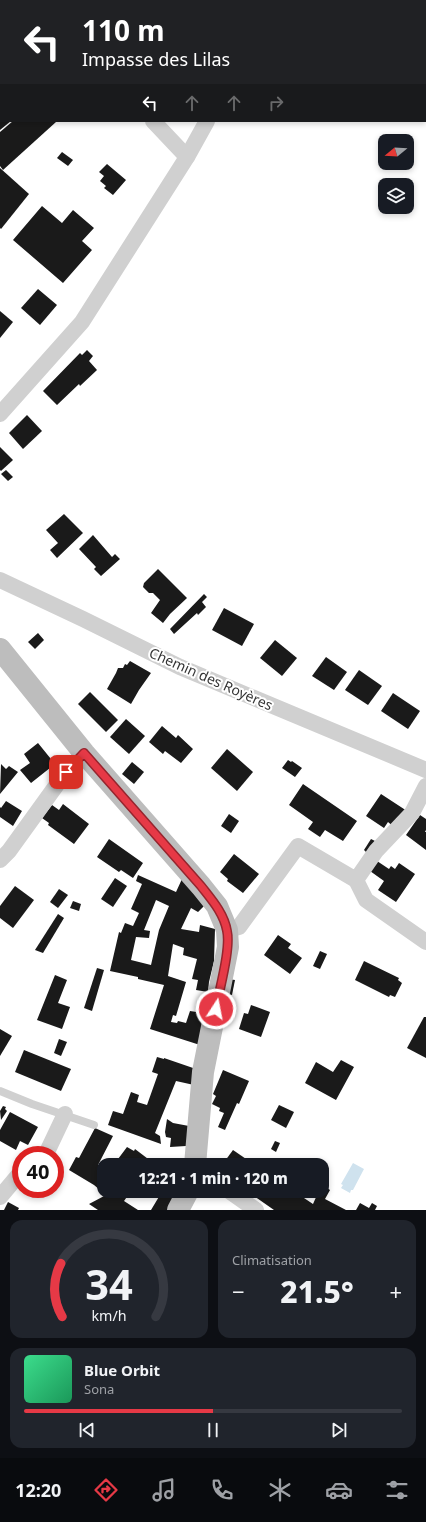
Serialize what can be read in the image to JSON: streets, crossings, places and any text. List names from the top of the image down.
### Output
{
  "streets": {
    "street": ["Chemin des Royères"]
  },
  "north": "left",
  "page": {
    "turn": ["110 m", "Impasse des Lilas"],
    "limit": "40",
    "trip": "12:21 · 1 min · 120 m",
    "tile": "Climatisation",
    "heat": ["−", "21.5°", "+"],
    "song": ["Blue Orbit", "Sona"],
    "tabs": "12:20",
    "gauge": ["34", "km/h"]
  }
}
